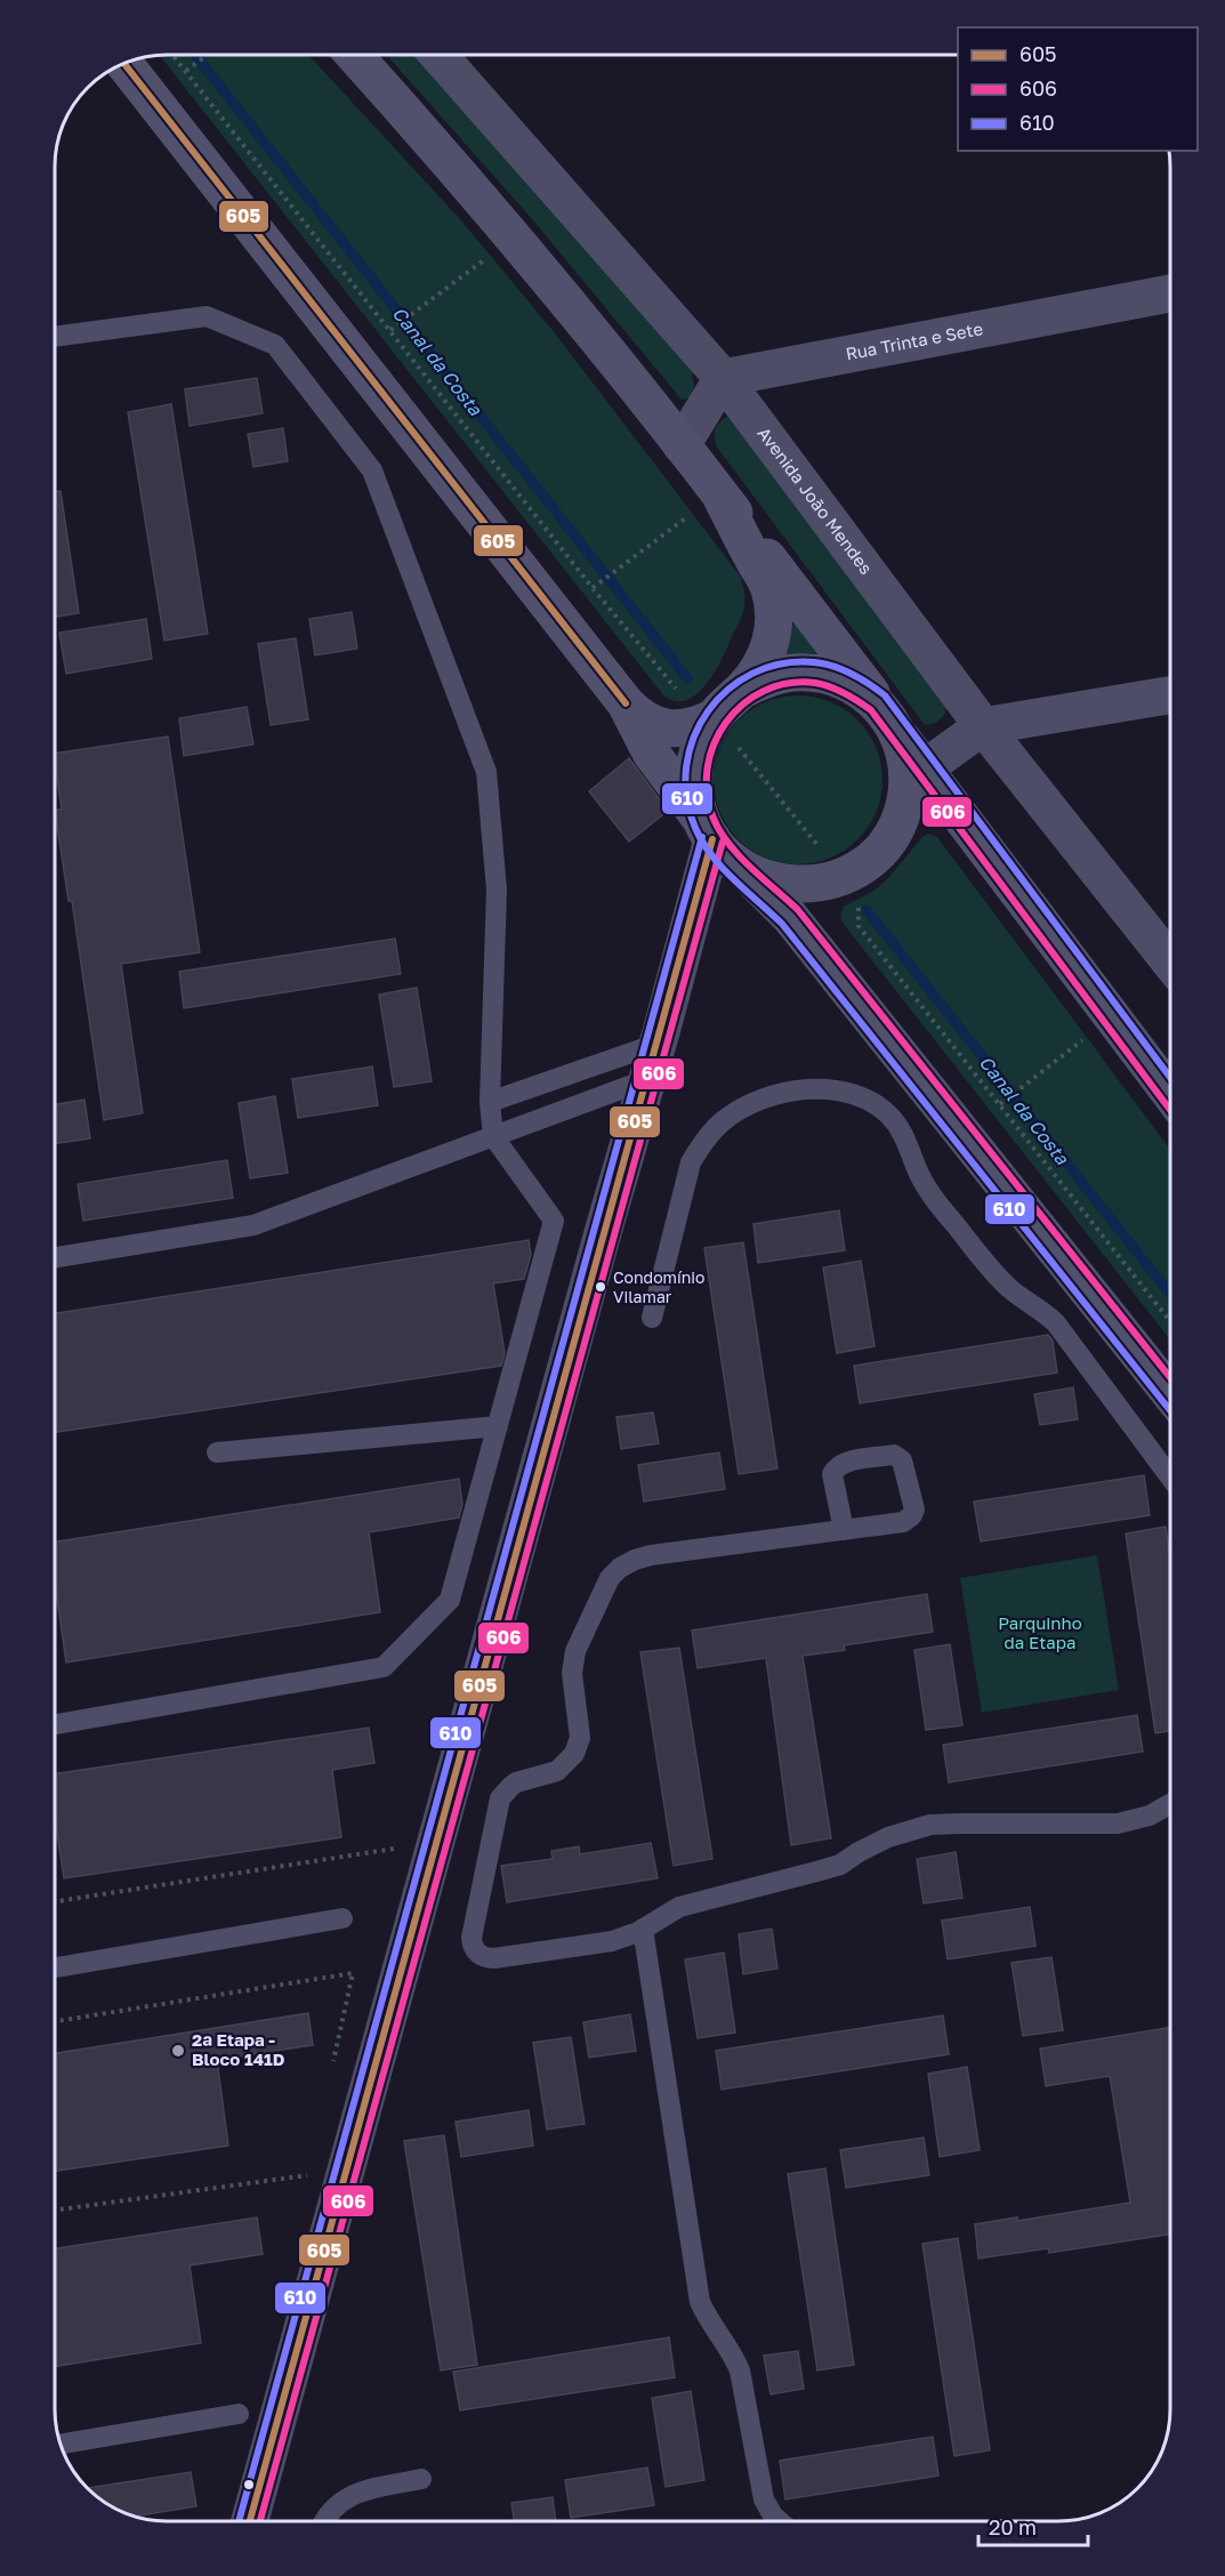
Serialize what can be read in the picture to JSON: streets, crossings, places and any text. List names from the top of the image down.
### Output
{
  "streets": {
    "street": ["Rua Trinta e Sete", "Avenida João Mendes"]
  },
  "crossings": [
    ["Rua Trinta e Sete", "Avenida João Mendes"]
  ],
  "water": ["Canal da Costa"],
  "parks": ["Parquinho da Etapa"],
  "places": ["Condomínio Vilamar", "2ª Etapa - Bloco 141D"],
  "lines": ["transit line 605", "transit line 610", "transit line 606"],
  "legend": ["605", "606", "610"],
  "scale_bar": "20 m"
}
